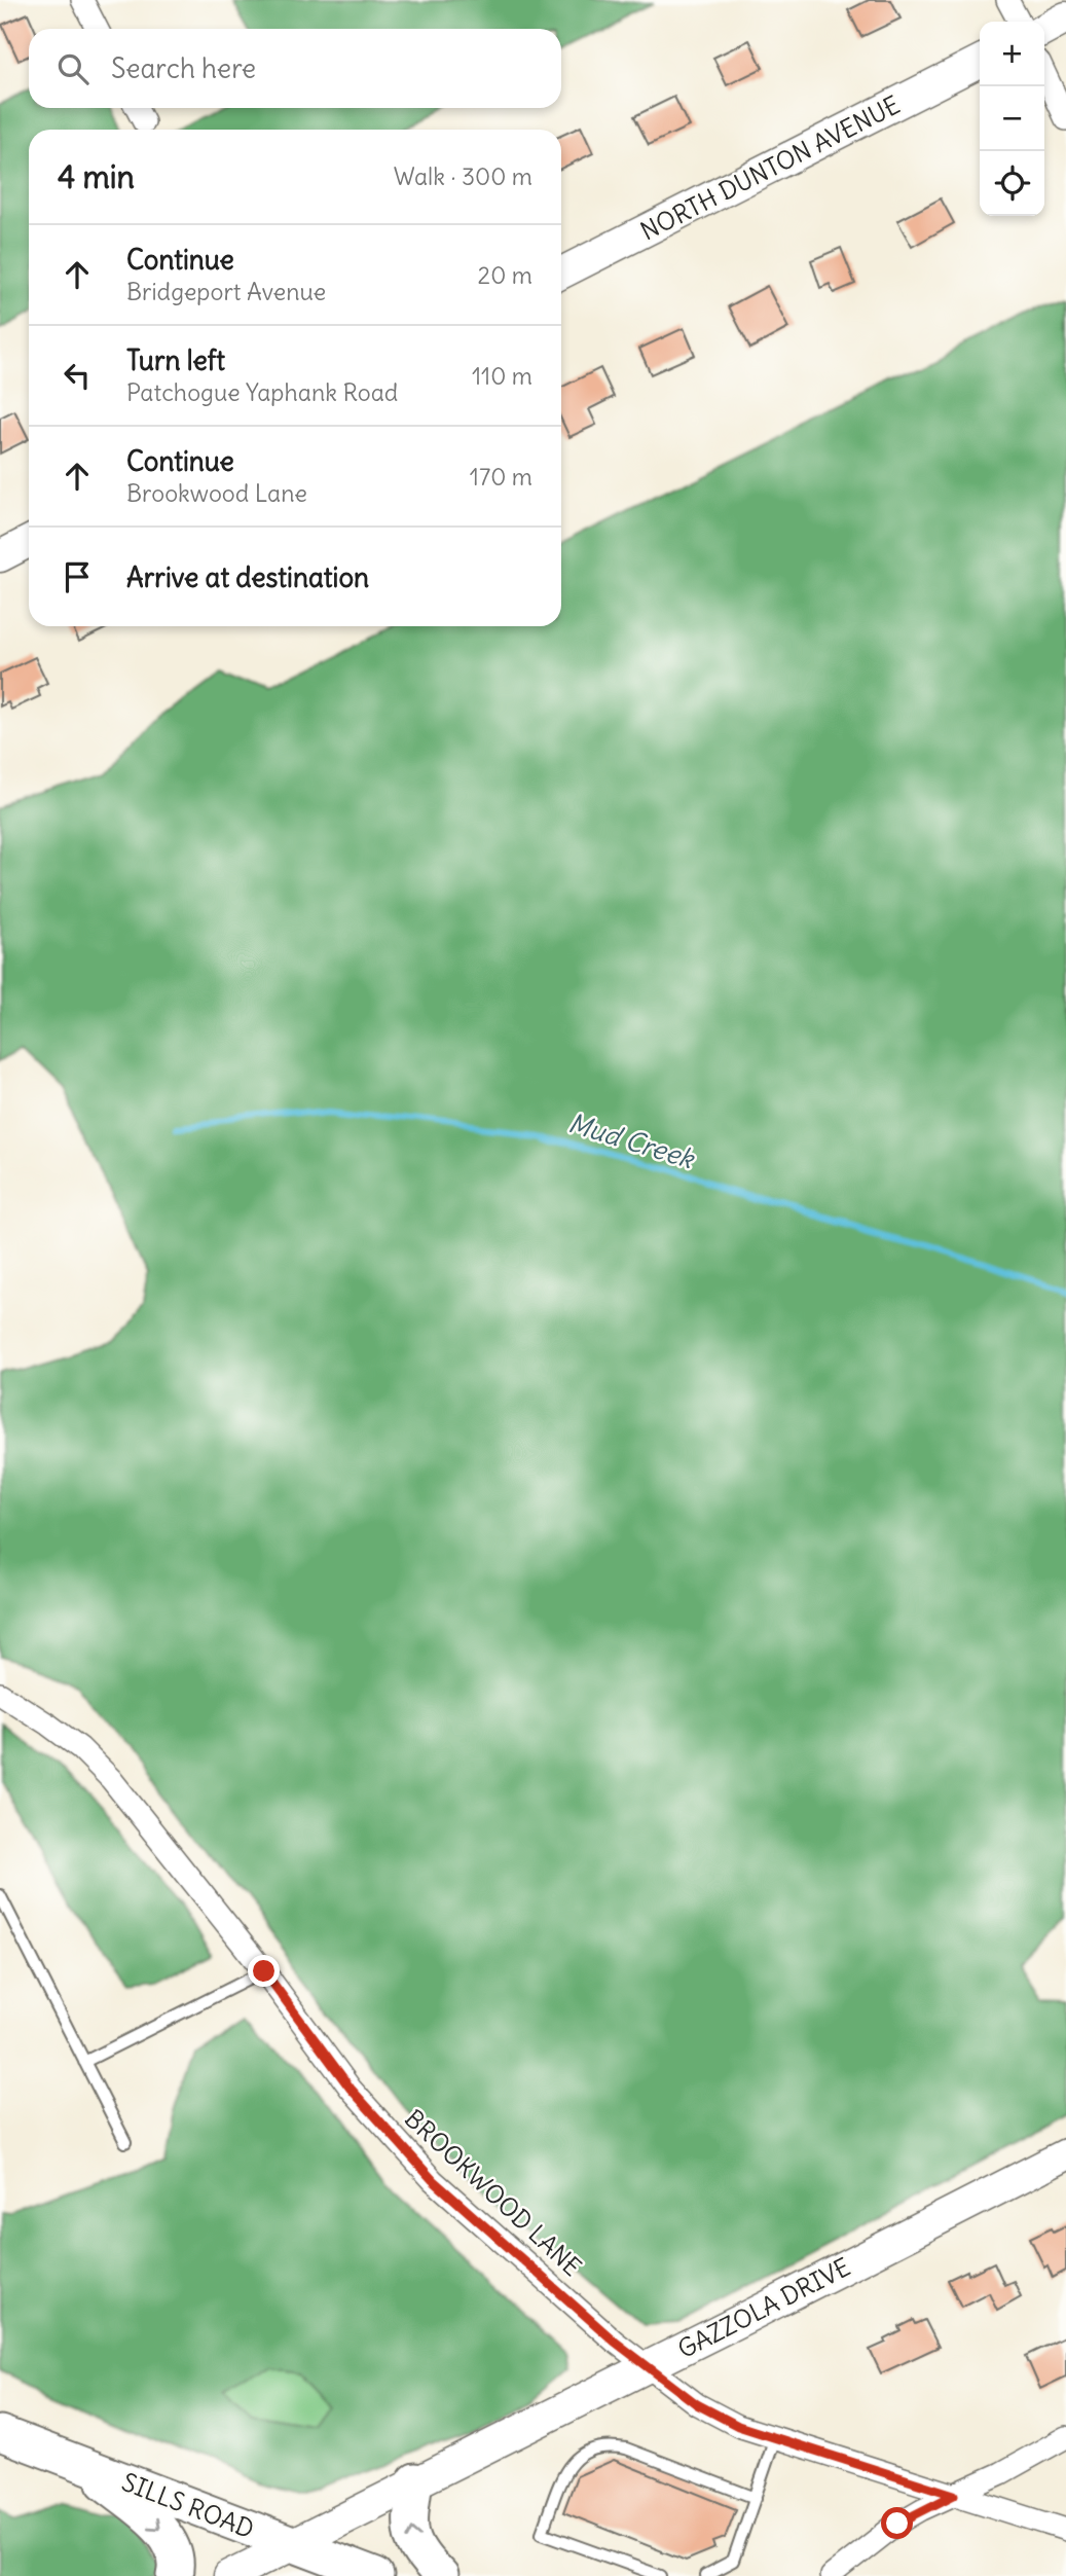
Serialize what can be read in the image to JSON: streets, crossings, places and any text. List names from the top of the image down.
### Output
{
  "streets": {
    "main road": ["SILLS ROAD"],
    "street": ["NORTH DUNTON AVENUE", "BROOKWOOD LANE", "GAZZOLA DRIVE"]
  },
  "crossings": [
    ["BROOKWOOD LANE", "GAZZOLA DRIVE"],
    ["GAZZOLA DRIVE", "SILLS ROAD"]
  ],
  "water": ["Mud Creek"],
  "page": {
    "map_buttons": ["+", "−"],
    "search": "Search here",
    "heading": ["4 min", "Walk · 300 m"],
    "list": [
      ["Continue", "Bridgeport Avenue", "20 m"],
      ["Turn left", "Patchogue Yaphank Road", "110 m"],
      ["Continue", "Brookwood Lane", "170 m"],
      "Arrive at destination"
    ]
  }
}
